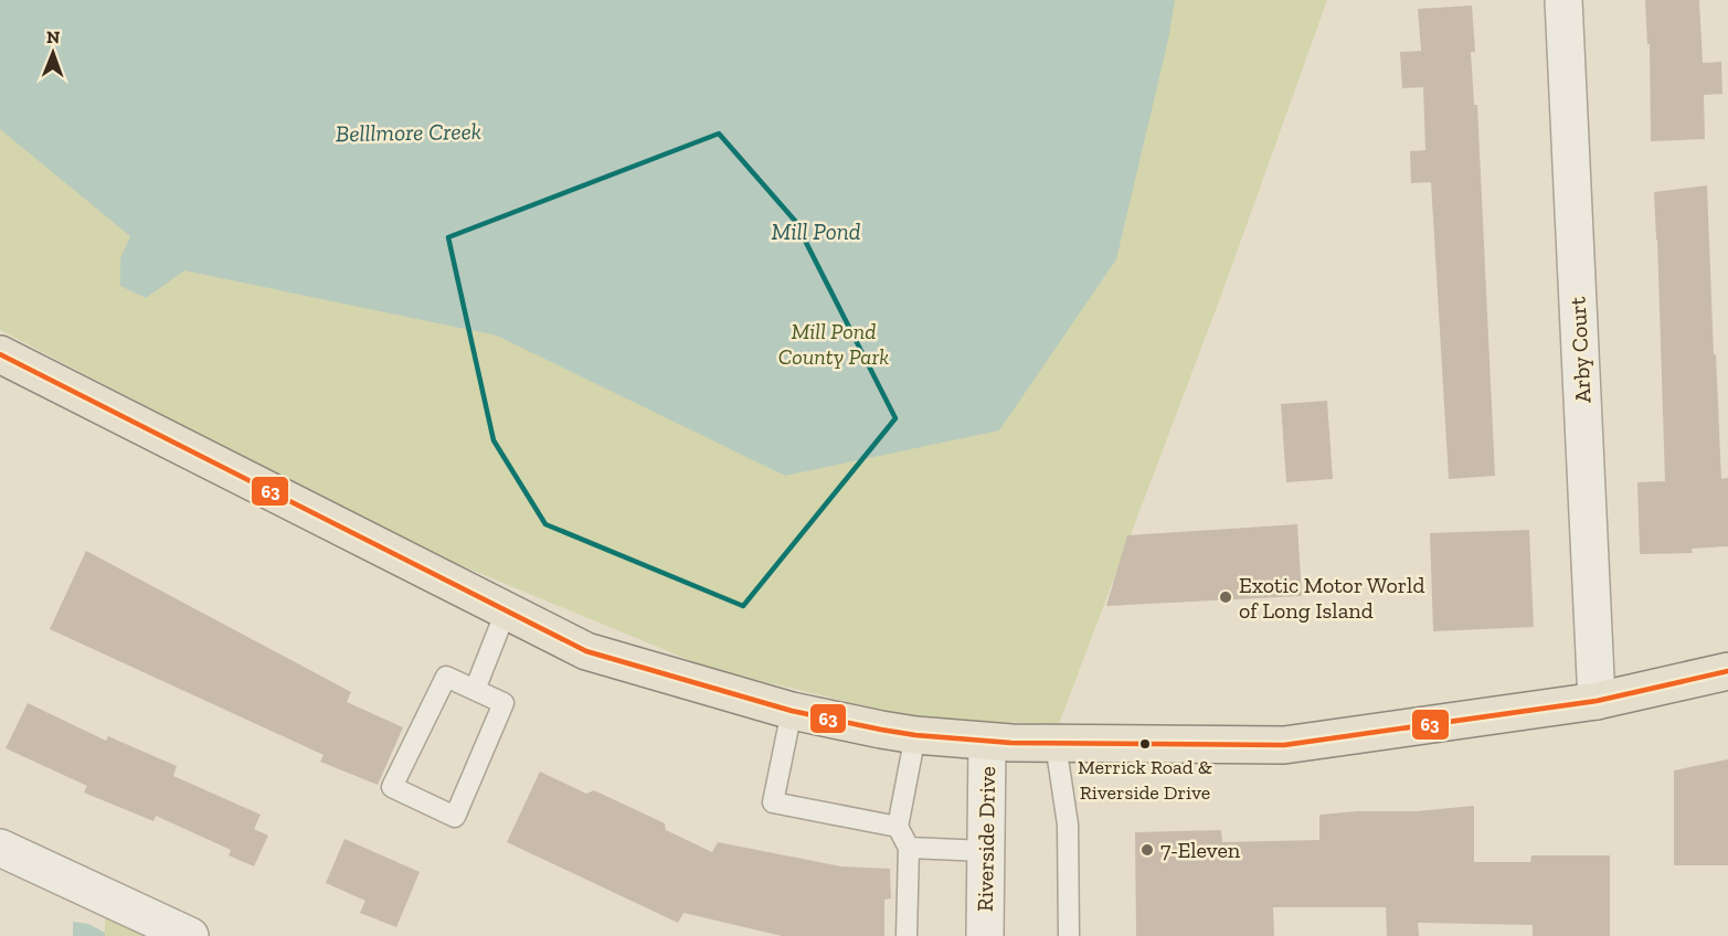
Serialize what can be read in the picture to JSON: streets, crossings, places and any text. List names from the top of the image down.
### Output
{
  "streets": {
    "street": ["Arby Court", "Riverside Drive"]
  },
  "water": ["Belllmore Creek", "Mill Pond"],
  "parks": ["Mill Pond County Park"],
  "places": ["Exotic Motor World of Long Island", "Merrick Road & Riverside Drive", "7-Eleven"],
  "lines": ["transit line 63"],
  "north": "top"
}
